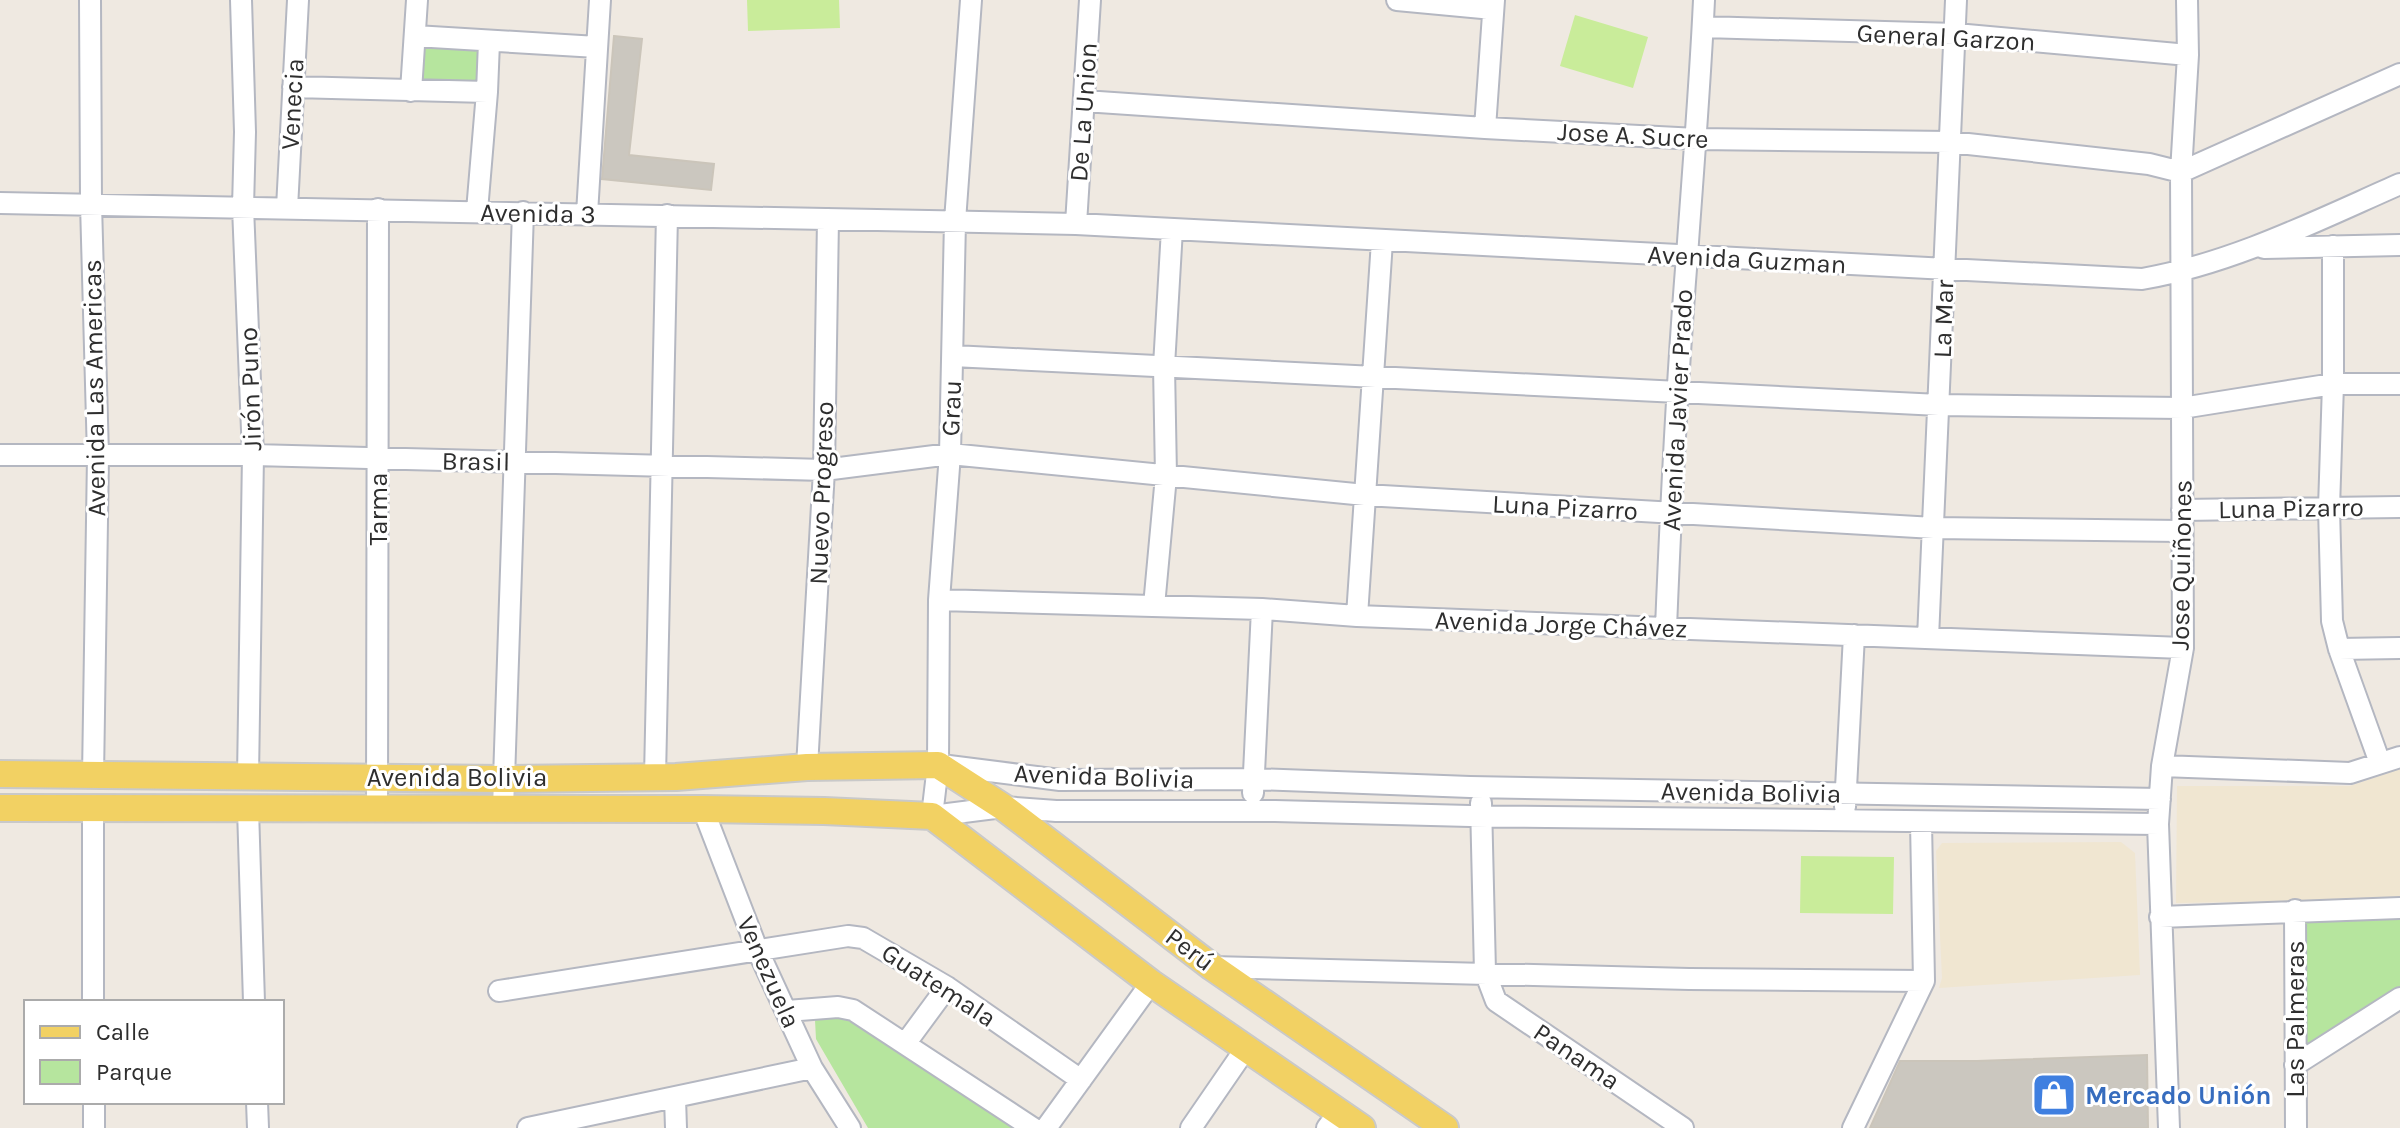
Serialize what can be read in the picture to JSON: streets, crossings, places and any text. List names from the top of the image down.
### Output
{
  "streets": {
    "main road": ["Avenida Bolivia", "Perú"],
    "street": [
      "General Garzon",
      "Venecia",
      "De La Union",
      "Jose A. Sucre",
      "Avenida 3",
      "Avenida Guzman",
      "La Mar",
      "Avenida Las Americas",
      "Jirón Puno",
      "Grau",
      "Avenida Javier Prado",
      "Brasil",
      "Nuevo Progreso",
      "Luna Pizarro",
      "Tarma",
      "Jose Quiñones",
      "Avenida Jorge Chávez",
      "Venezuela",
      "Guatemala",
      "Las Palmeras",
      "Panama"
    ]
  },
  "crossings": [
    ["General Garzon", "La Mar"],
    ["General Garzon", "Avenida Javier Prado"],
    ["General Garzon", "Jose Quiñones"],
    ["Venecia", "Avenida 3"],
    ["De La Union", "Jose A. Sucre"],
    ["De La Union", "Avenida 3"],
    ["De La Union", "Avenida Guzman"],
    ["Jose A. Sucre", "La Mar"],
    ["Jose A. Sucre", "Avenida Javier Prado"],
    ["Jose A. Sucre", "Jose Quiñones"],
    ["Avenida 3", "Avenida Guzman"],
    ["Avenida 3", "Avenida Las Americas"],
    ["Avenida 3", "Jirón Puno"],
    ["Avenida 3", "Grau"],
    ["Avenida 3", "Nuevo Progreso"],
    ["Avenida 3", "Tarma"],
    ["Avenida Guzman", "La Mar"],
    ["Avenida Guzman", "Avenida Javier Prado"],
    ["Avenida Guzman", "Jose Quiñones"],
    ["La Mar", "Luna Pizarro"],
    ["La Mar", "Avenida Jorge Chávez"],
    ["Avenida Las Americas", "Brasil"],
    ["Avenida Las Americas", "Avenida Bolivia"],
    ["Jirón Puno", "Brasil"],
    ["Jirón Puno", "Avenida Bolivia"],
    ["Grau", "Brasil"],
    ["Grau", "Luna Pizarro"],
    ["Grau", "Avenida Jorge Chávez"],
    ["Grau", "Avenida Bolivia"],
    ["Grau", "Perú"],
    ["Avenida Javier Prado", "Luna Pizarro"],
    ["Avenida Javier Prado", "Avenida Jorge Chávez"],
    ["Brasil", "Nuevo Progreso"],
    ["Brasil", "Luna Pizarro"],
    ["Brasil", "Tarma"],
    ["Nuevo Progreso", "Avenida Bolivia"],
    ["Luna Pizarro", "Jose Quiñones"],
    ["Tarma", "Avenida Bolivia"],
    ["Jose Quiñones", "Avenida Jorge Chávez"],
    ["Jose Quiñones", "Avenida Bolivia"],
    ["Avenida Bolivia", "Perú"],
    ["Avenida Bolivia", "Venezuela"],
    ["Venezuela", "Guatemala"]
  ],
  "places": {
    "shop": ["Mercado Unión"]
  },
  "legend": ["Calle", "Parque"]
}
